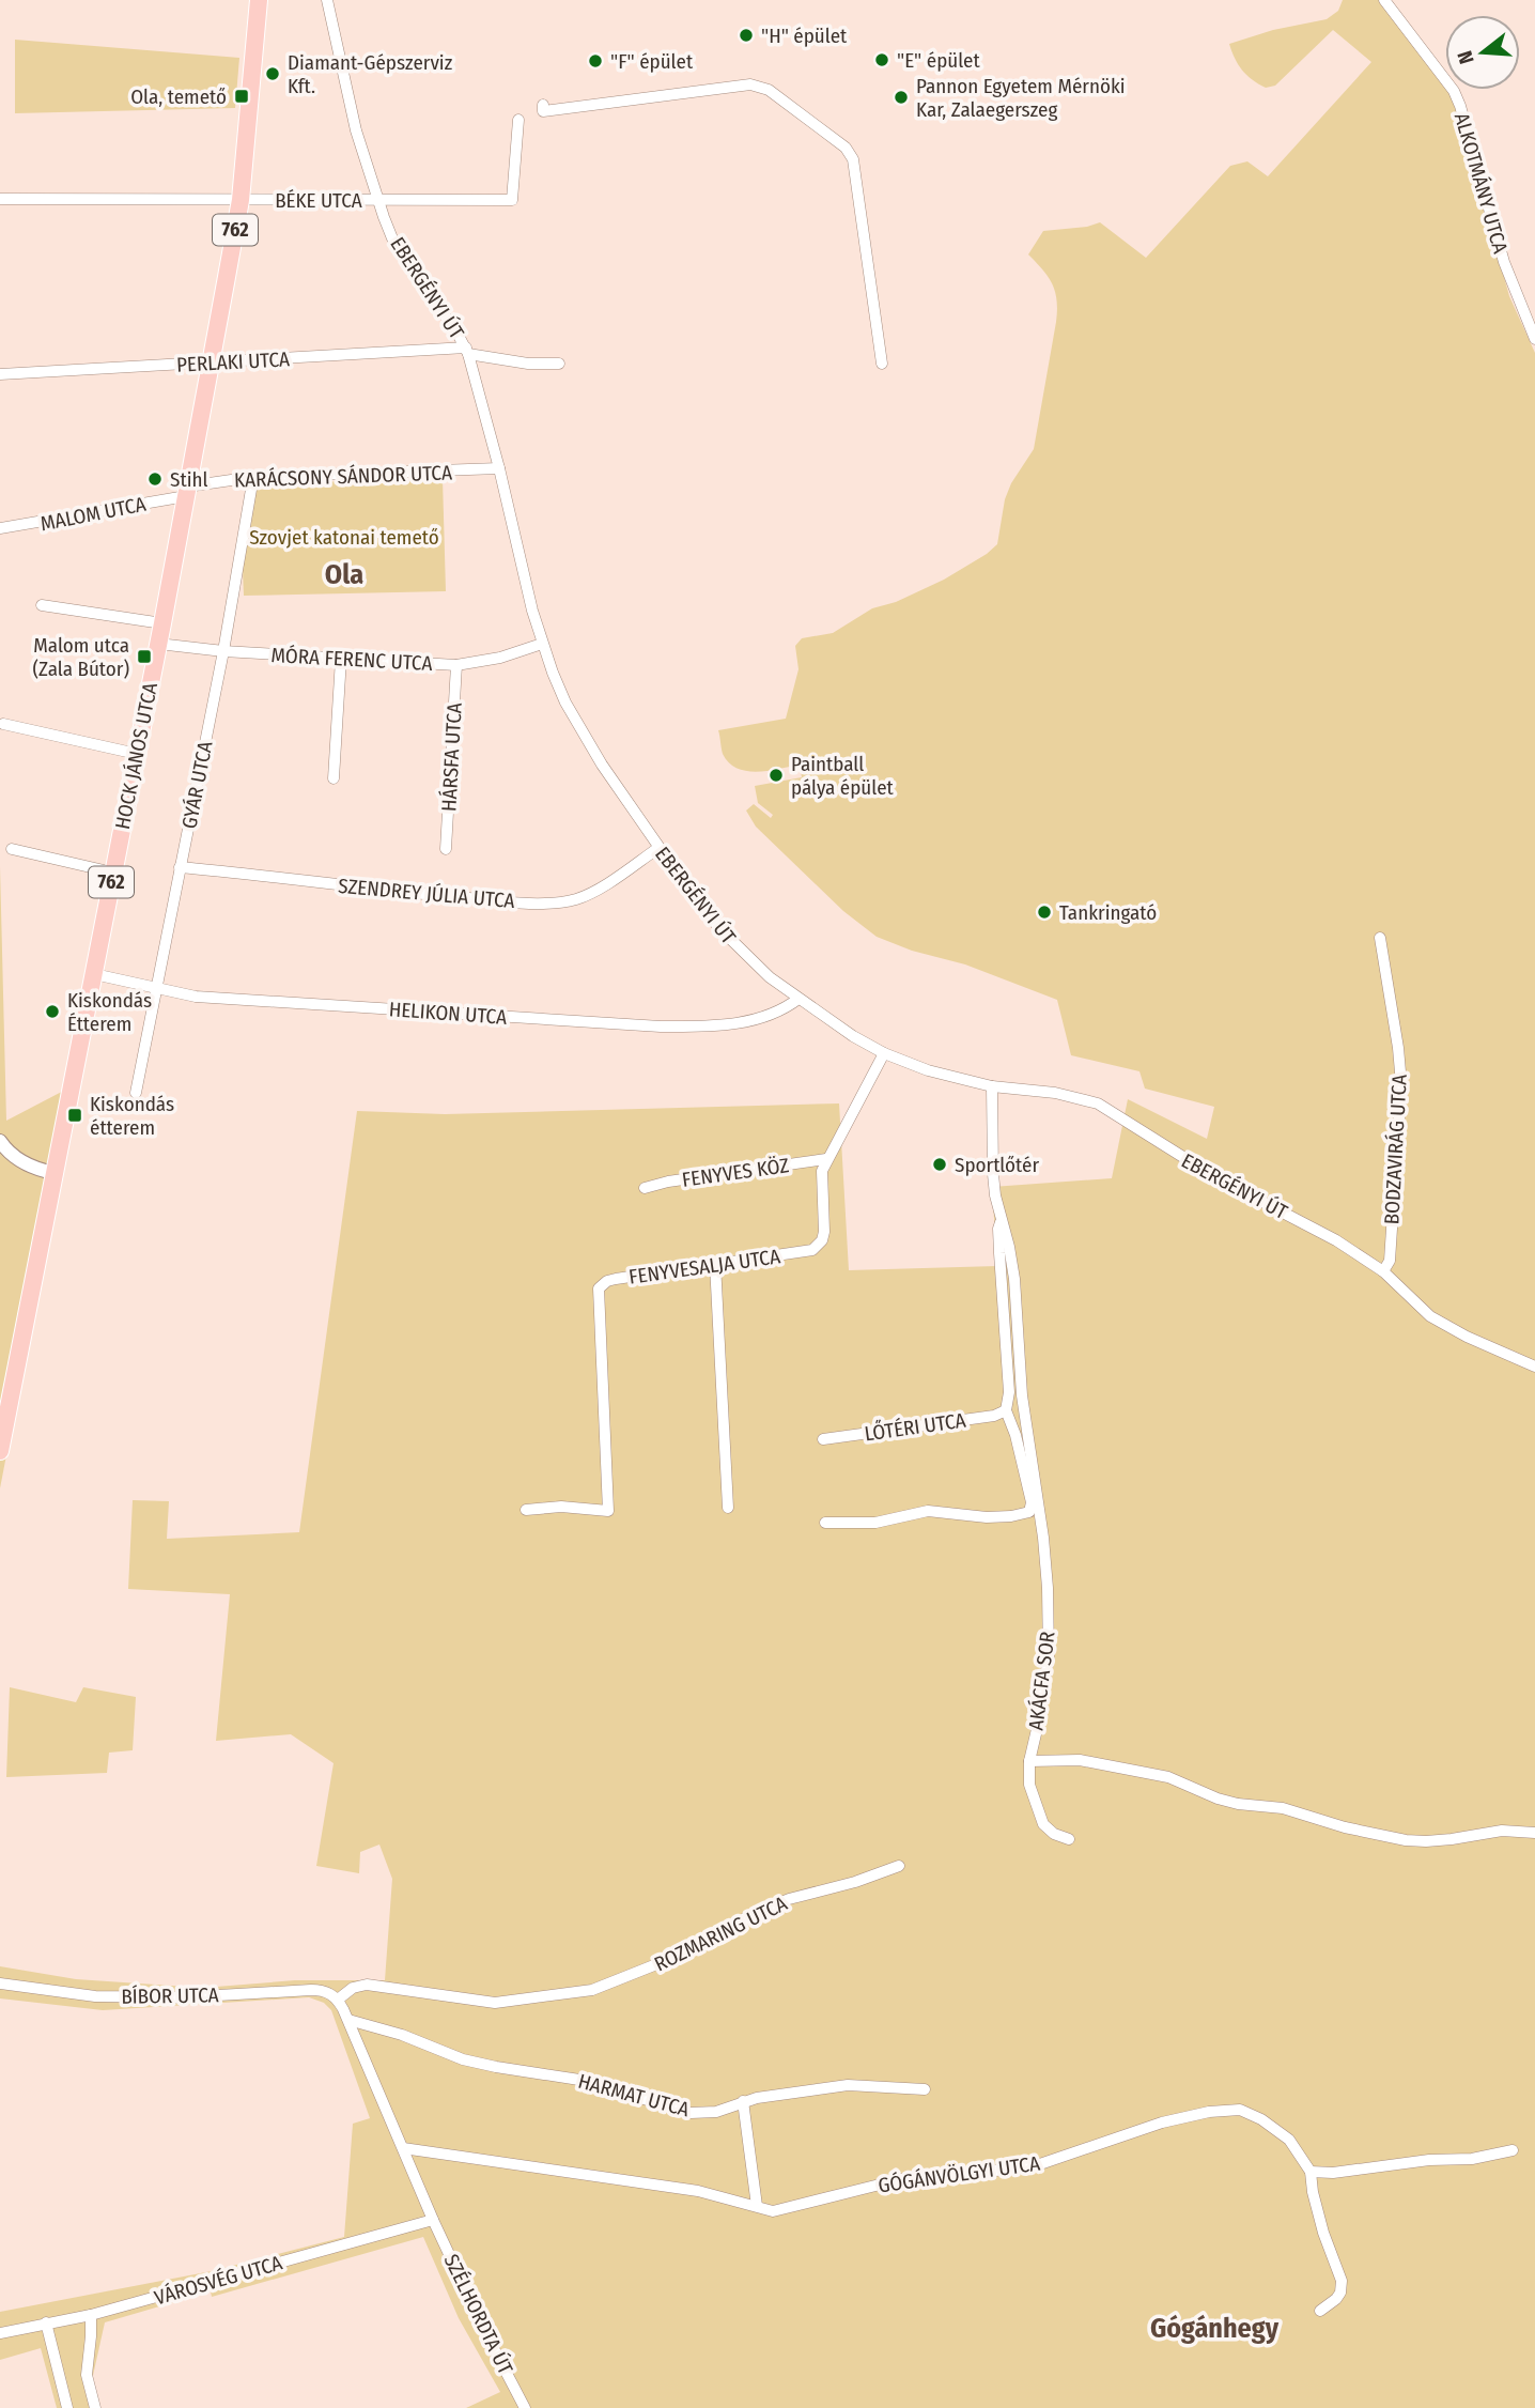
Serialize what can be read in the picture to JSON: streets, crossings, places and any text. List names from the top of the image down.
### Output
{
  "streets": {
    "main road": ["762", "HOCK JÁNOS UTCA"],
    "street": [
      "ALKOTMÁNY UTCA",
      "BÉKE UTCA",
      "EBERGÉNYI ÚT",
      "PERLAKI UTCA",
      "KARÁCSONY SÁNDOR UTCA",
      "MALOM UTCA",
      "MÓRA FERENC UTCA",
      "HÁRSFA UTCA",
      "GYÁR UTCA",
      "SZENDREY JÚLIA UTCA",
      "HELIKON UTCA",
      "BODZAVIRÁG UTCA",
      "FENYVES KÖZ",
      "FENYVESALJA UTCA",
      "LŐTÉRI UTCA",
      "AKÁCFA SOR",
      "ROZMARING UTCA",
      "BÍBOR UTCA",
      "HARMAT UTCA",
      "GÓGÁNVÖLGYI UTCA",
      "VÁROSVÉG UTCA",
      "SZÉLHORDTA ÚT"
    ]
  },
  "crossings": [
    ["BÉKE UTCA", "EBERGÉNYI ÚT"],
    ["BÉKE UTCA", "HOCK JÁNOS UTCA"],
    ["EBERGÉNYI ÚT", "PERLAKI UTCA"],
    ["EBERGÉNYI ÚT", "KARÁCSONY SÁNDOR UTCA"],
    ["EBERGÉNYI ÚT", "MÓRA FERENC UTCA"],
    ["EBERGÉNYI ÚT", "SZENDREY JÚLIA UTCA"],
    ["EBERGÉNYI ÚT", "HELIKON UTCA"],
    ["EBERGÉNYI ÚT", "BODZAVIRÁG UTCA"],
    ["EBERGÉNYI ÚT", "FENYVESALJA UTCA"],
    ["EBERGÉNYI ÚT", "AKÁCFA SOR"],
    ["PERLAKI UTCA", "HOCK JÁNOS UTCA"],
    ["KARÁCSONY SÁNDOR UTCA", "MALOM UTCA"],
    ["KARÁCSONY SÁNDOR UTCA", "HOCK JÁNOS UTCA"],
    ["KARÁCSONY SÁNDOR UTCA", "GYÁR UTCA"],
    ["MALOM UTCA", "HOCK JÁNOS UTCA"],
    ["MÓRA FERENC UTCA", "HOCK JÁNOS UTCA"],
    ["MÓRA FERENC UTCA", "HÁRSFA UTCA"],
    ["MÓRA FERENC UTCA", "GYÁR UTCA"],
    ["HOCK JÁNOS UTCA", "HELIKON UTCA"],
    ["GYÁR UTCA", "SZENDREY JÚLIA UTCA"],
    ["GYÁR UTCA", "HELIKON UTCA"],
    ["FENYVES KÖZ", "FENYVESALJA UTCA"],
    ["ROZMARING UTCA", "BÍBOR UTCA"],
    ["VÁROSVÉG UTCA", "SZÉLHORDTA ÚT"]
  ],
  "districts": ["Ola", "Gógánhegy"],
  "parks": ["Szovjet katonai temető"],
  "places": {
    "other": [
      "\"H\" épület",
      "\"E\" épület",
      "\"F\" épület",
      "Diamant-Gépszerviz Kft.",
      "Pannon Egyetem Mérnöki Kar, Zalaegerszeg",
      "Stihl",
      "Paintball pálya épület",
      "Tankringató",
      "Kiskondás Étterem",
      "Sportlőtér"
    ],
    "transit": ["Ola, temető", "Malom utca (Zala Bútor)", "Kiskondás étterem"]
  },
  "north": "left"
}
